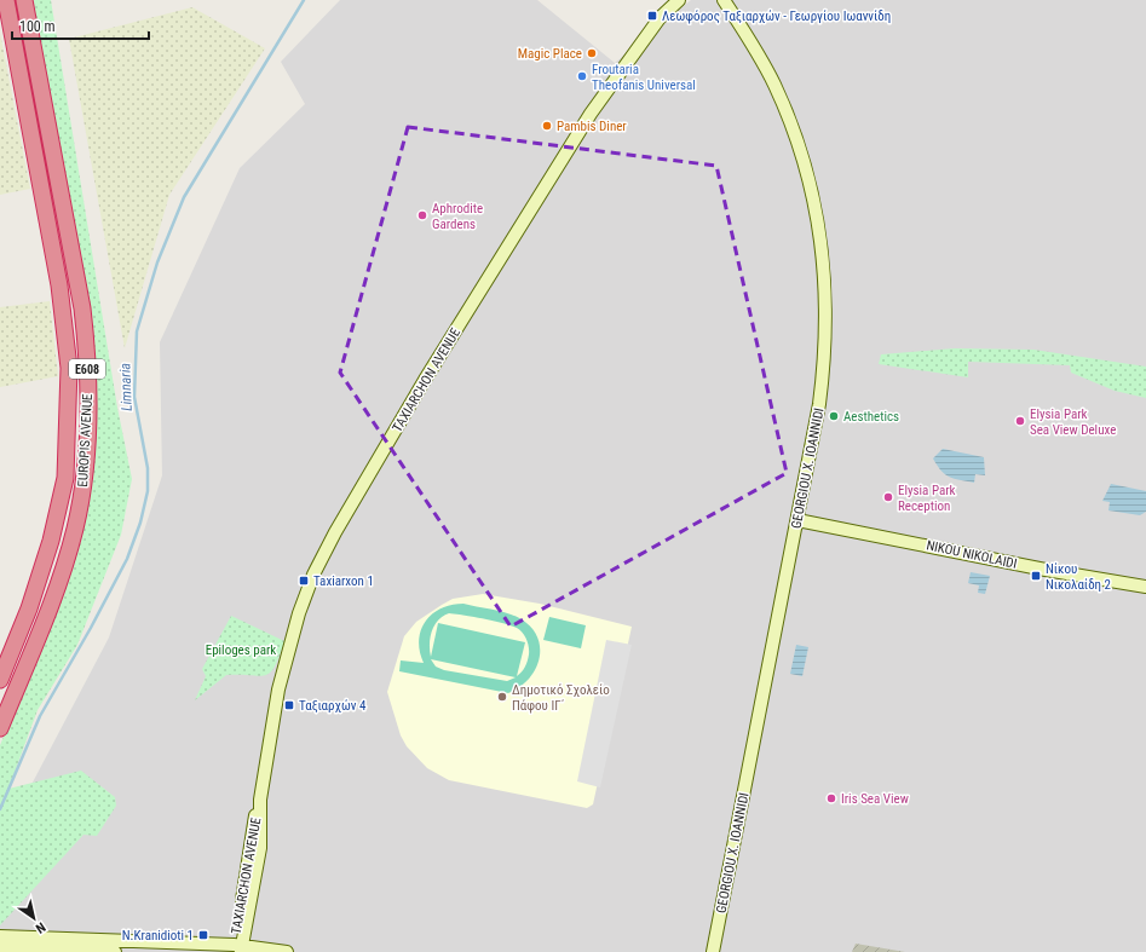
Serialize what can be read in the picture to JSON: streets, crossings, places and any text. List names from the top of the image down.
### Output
{
  "streets": {
    "highway": ["E608", "EUROPIS AVENUE"],
    "main road": ["TAXIARCHON AVENUE", "GEORGIOU X. IOANNIDI", "NIKOU NIKOLAIDI"]
  },
  "crossings": [
    ["GEORGIOU X. IOANNIDI", "NIKOU NIKOLAIDI"]
  ],
  "water": ["Limnaria"],
  "parks": ["Epiloges park"],
  "places": {
    "transit": [
      "Λεωφόρος Ταξιαρχών - Γεωργίου Ιωαννίδη",
      "Νίκου Νικολαίδη 2",
      "Taxiarxon 1",
      "Ταξιαρχών 4",
      "N.Kranidioti 1"
    ],
    "other": [
      "Magic Place",
      "Froutaria Theofanis Universal",
      "Pambis Diner",
      "Aphrodite Gardens",
      "Aesthetics",
      "Elysia Park Sea View Deluxe",
      "Elysia Park Reception",
      "Δημοτικό Σχολείο Πάφου ΙΓ΄",
      "Iris Sea View"
    ]
  },
  "scale_bar": "100 m",
  "north": "bottom right"
}
